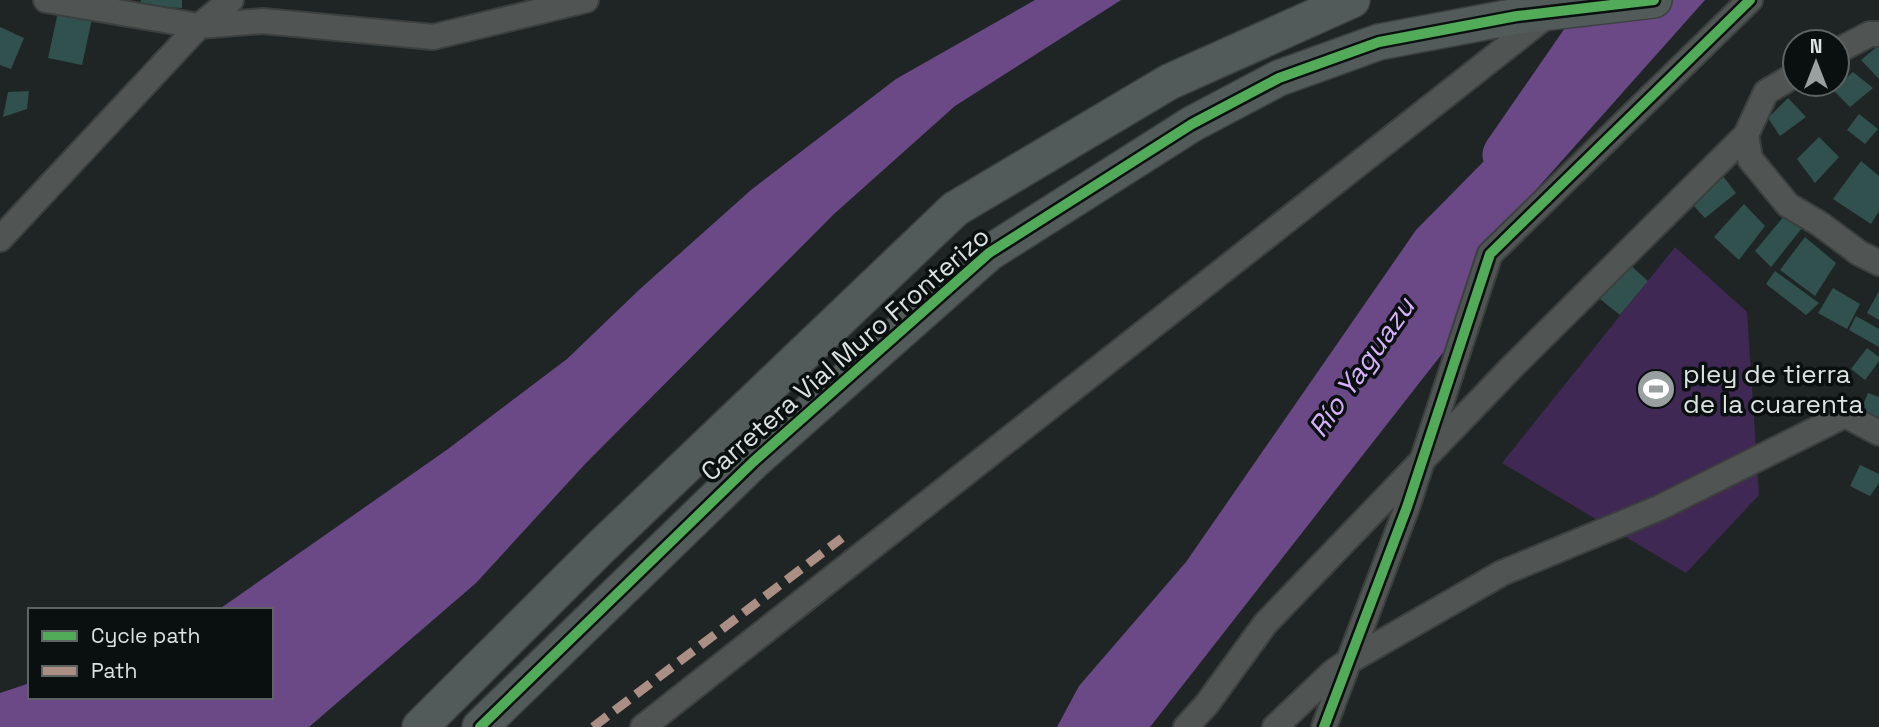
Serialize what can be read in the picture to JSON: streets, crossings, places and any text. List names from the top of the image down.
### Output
{
  "streets": {
    "street": ["Carretera Vial Muro Fronterizo"]
  },
  "water": ["Río Yaguazu"],
  "places": {
    "sports": ["pley de tierra de la cuarenta"]
  },
  "legend": ["Cycle path", "Path"],
  "north": "top"
}
